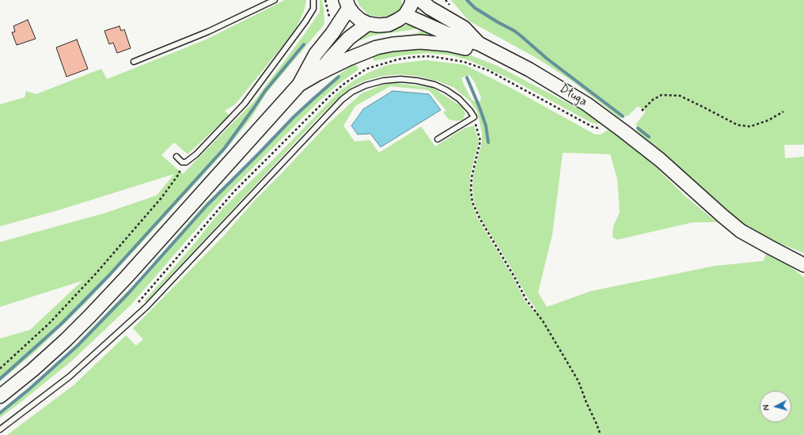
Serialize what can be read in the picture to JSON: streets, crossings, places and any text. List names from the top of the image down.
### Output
{
  "streets": {
    "main road": ["Długa"]
  },
  "north": "left"
}
